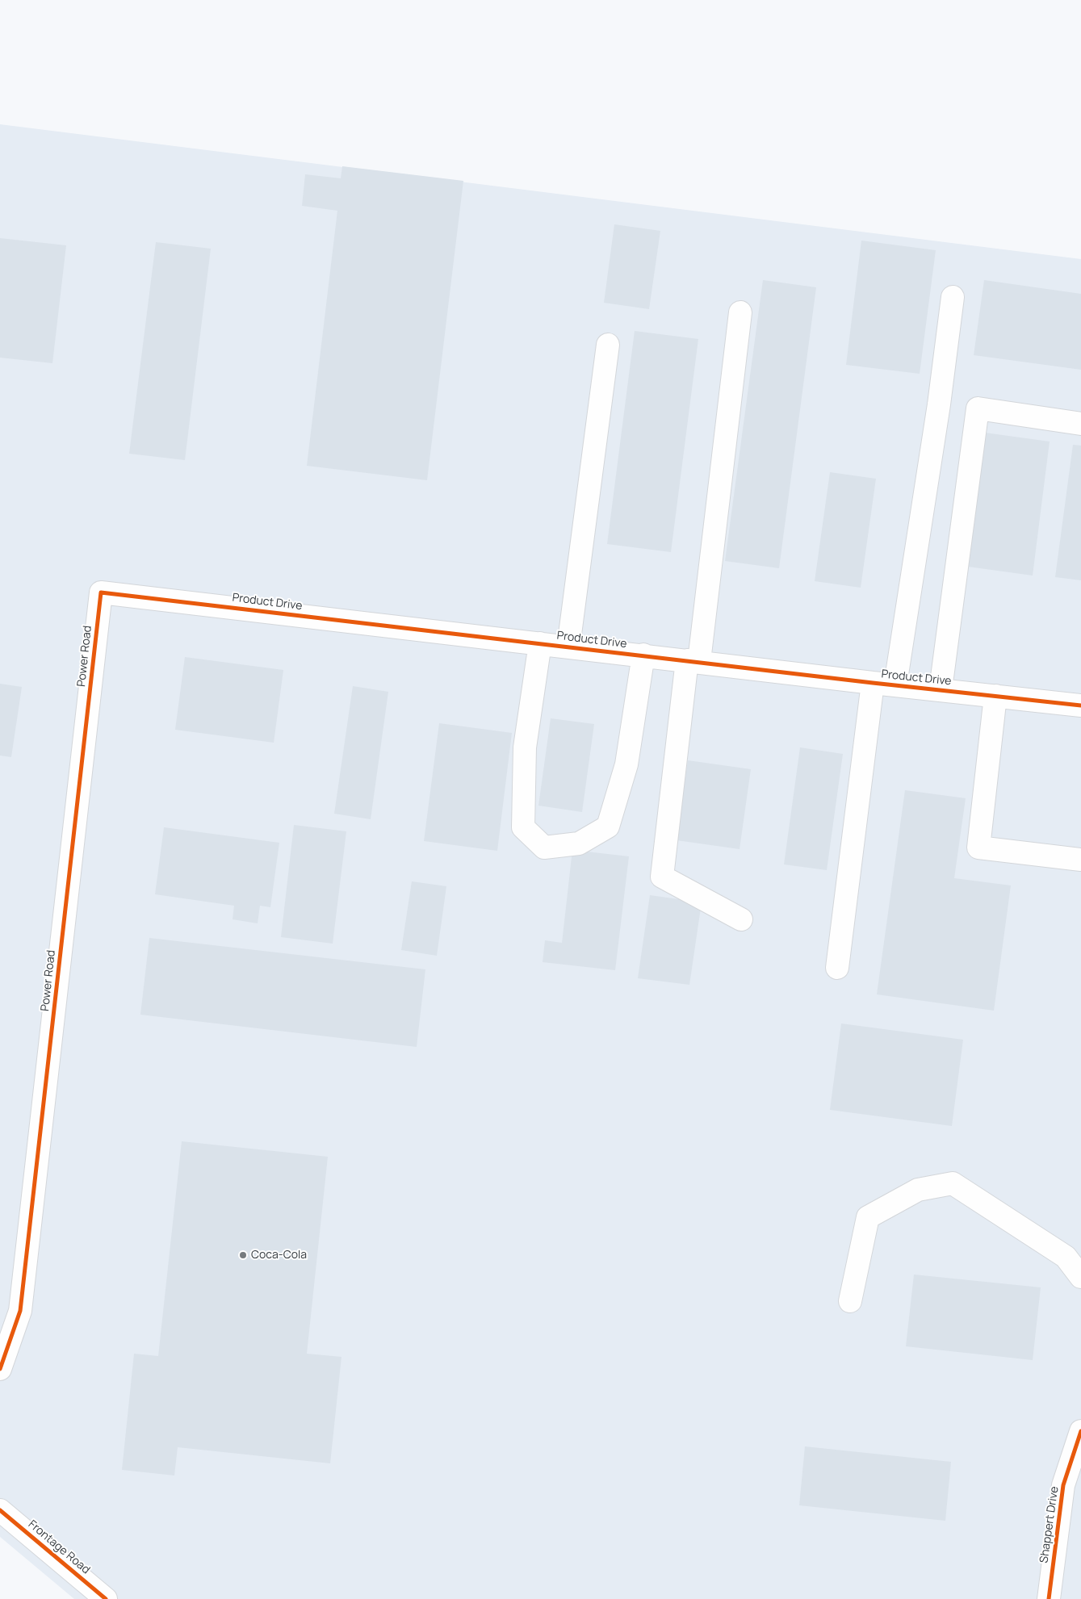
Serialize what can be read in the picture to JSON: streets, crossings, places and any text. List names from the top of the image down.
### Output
{
  "streets": {
    "street": [
      "Product Drive",
      "Power Road",
      "Shappert Drive",
      "Frontage Road"
    ]
  },
  "crossings": [
    ["Product Drive", "Power Road"]
  ],
  "places": ["Coca-Cola"]
}
